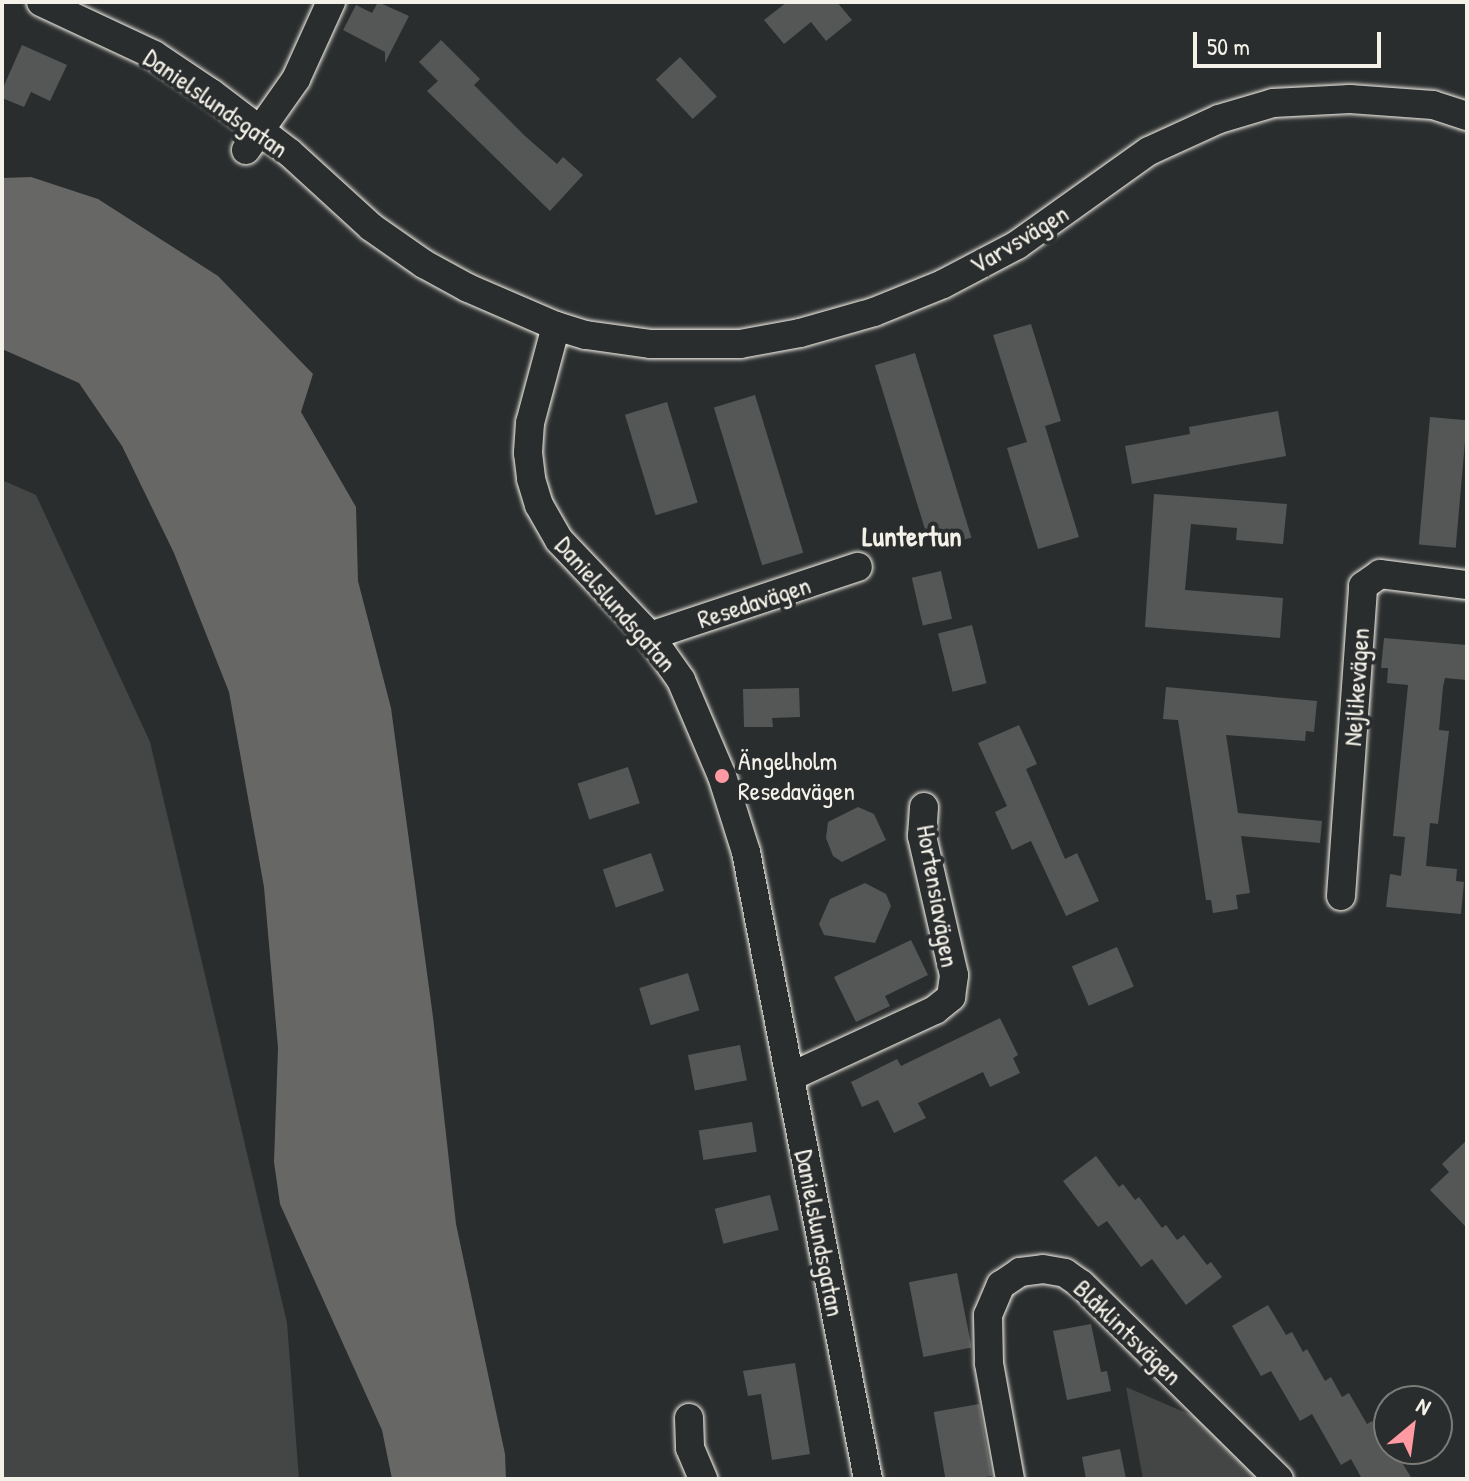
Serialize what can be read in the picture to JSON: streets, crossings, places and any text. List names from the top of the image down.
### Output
{
  "streets": {
    "street": [
      "Danielslundsgatan",
      "Varvsvägen",
      "Resedavägen",
      "Nejlikevägen",
      "Hortensiavägen",
      "Blåklintsvägen"
    ]
  },
  "crossings": [
    ["Danielslundsgatan", "Varvsvägen"],
    ["Danielslundsgatan", "Resedavägen"],
    ["Danielslundsgatan", "Hortensiavägen"]
  ],
  "districts": ["Luntertun"],
  "places": ["Ängelholm Resedavägen"],
  "scale_bar": "50 m",
  "north": "top right"
}
